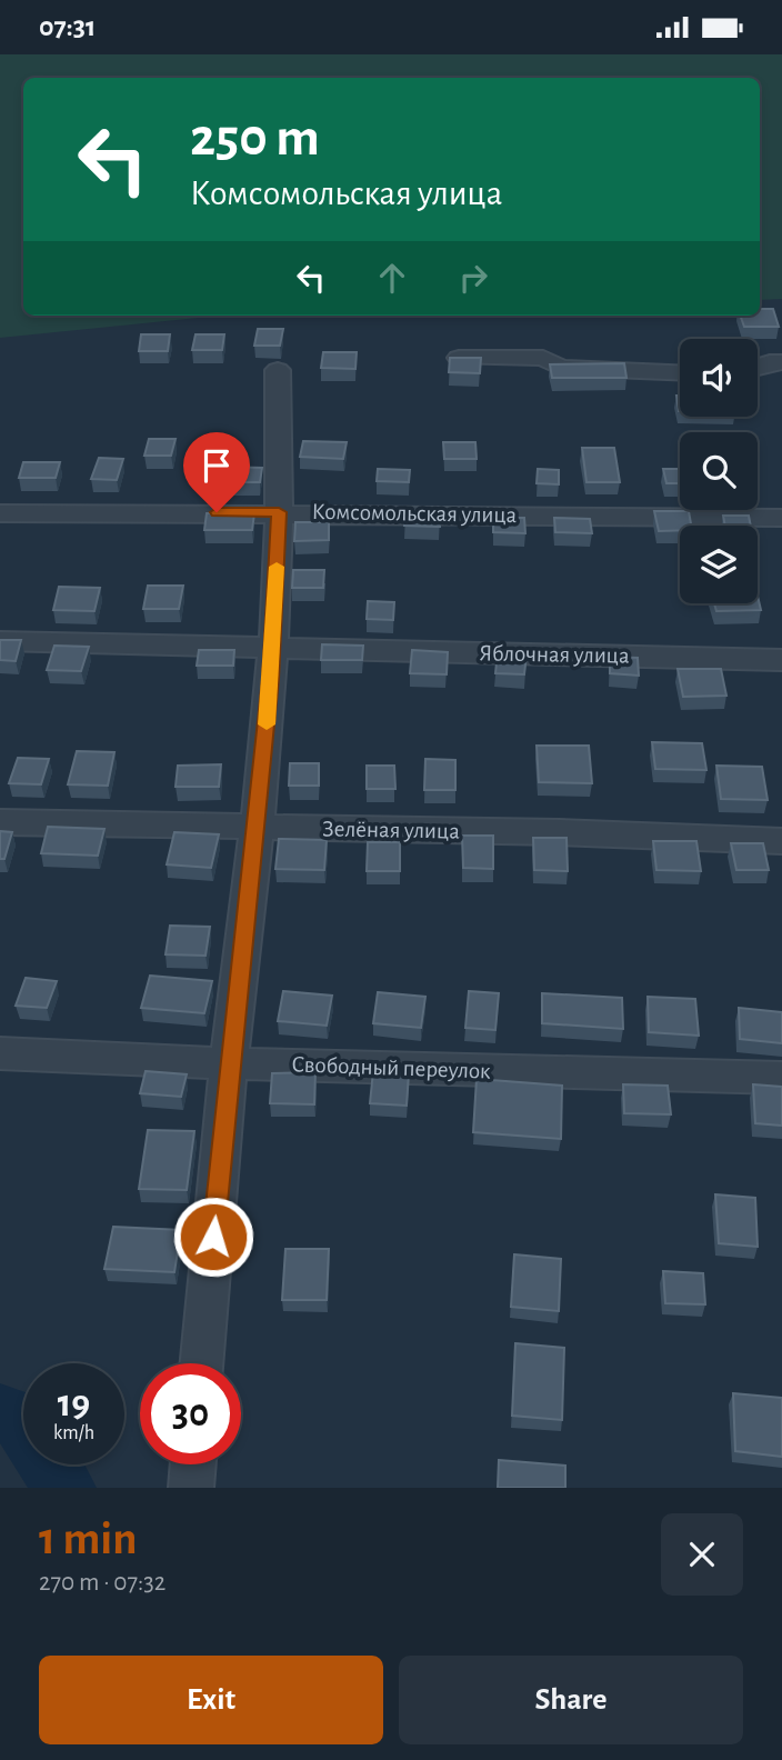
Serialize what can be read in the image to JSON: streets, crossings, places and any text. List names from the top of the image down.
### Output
{
  "streets": {
    "street": [
      "Комсомольская улица",
      "Яблочная улица",
      "Зелёная улица",
      "Свободный переулок"
    ]
  },
  "page": {
    "status": "07:31",
    "turn": ["250 m", "Комсомольская улица"],
    "speed": "19 km/h",
    "limit": "30",
    "heading": ["1 min", "270 m · 07:32"],
    "buttons": ["Exit", "Share"]
  }
}
